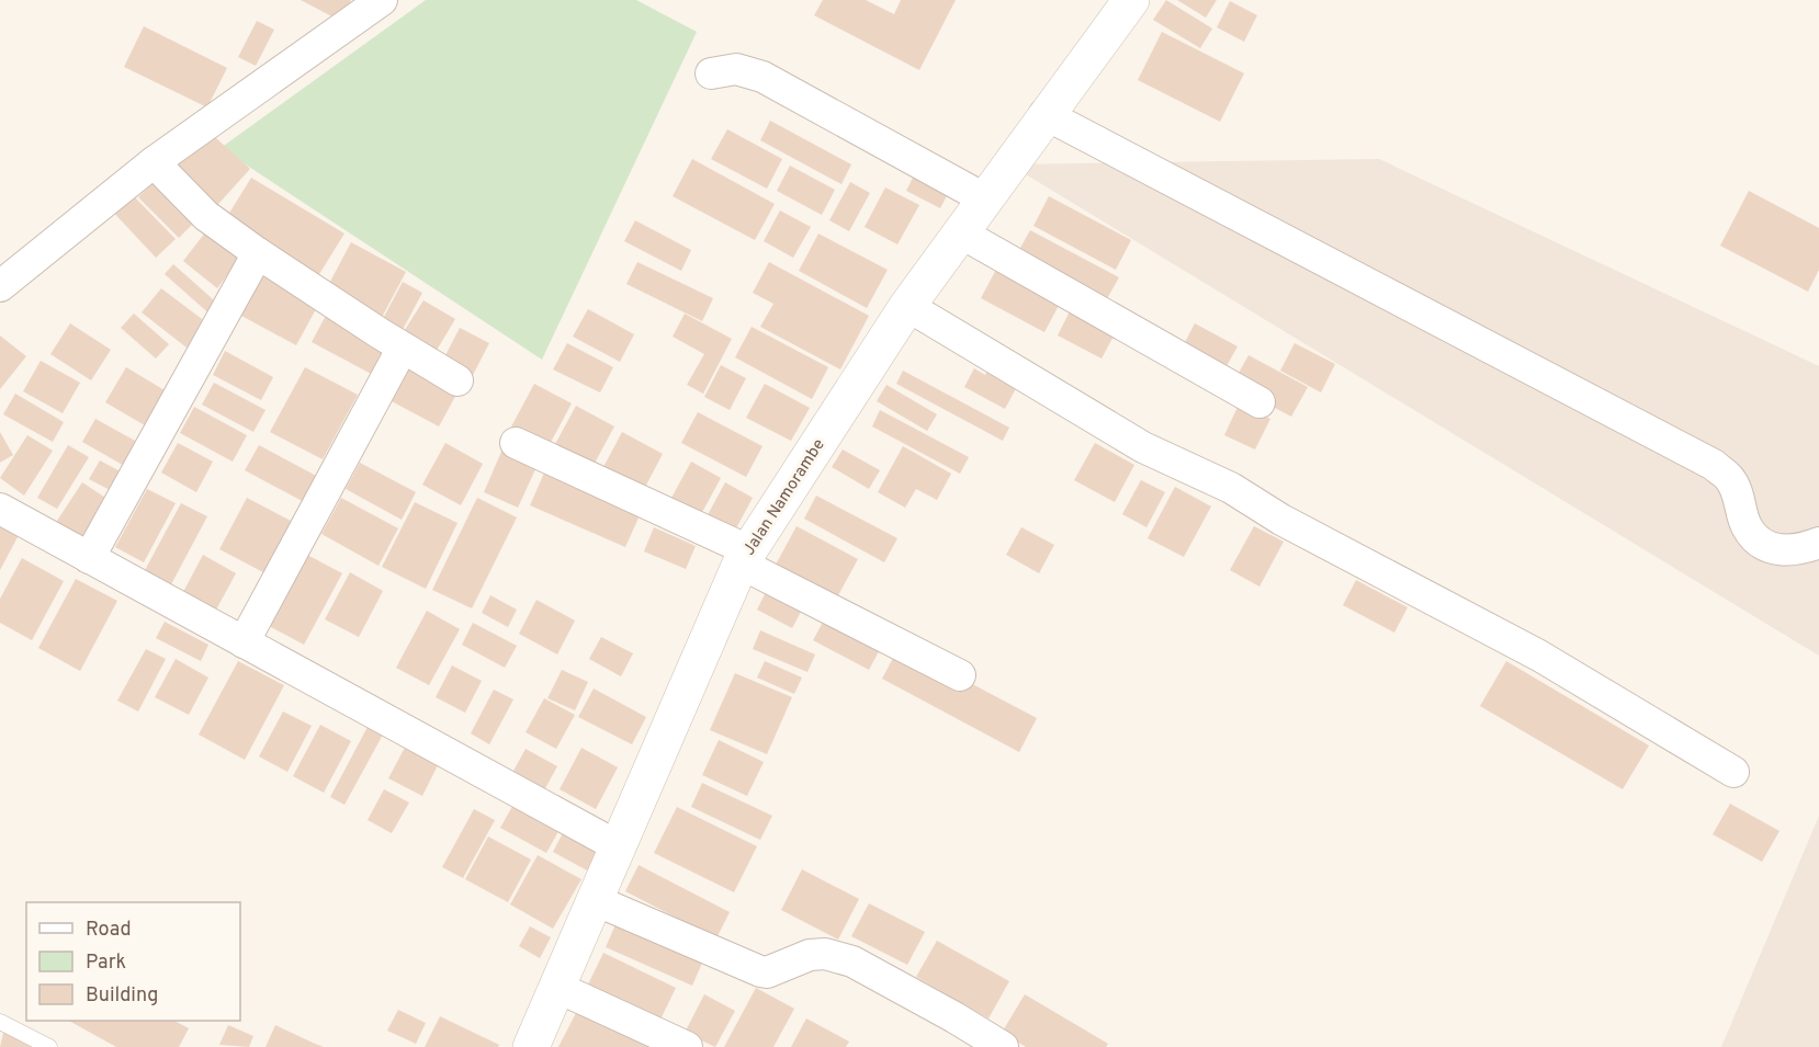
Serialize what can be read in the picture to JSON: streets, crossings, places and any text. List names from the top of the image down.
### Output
{
  "streets": {
    "main road": ["Jalan Namorambe"]
  },
  "legend": ["Road", "Park", "Building"]
}
